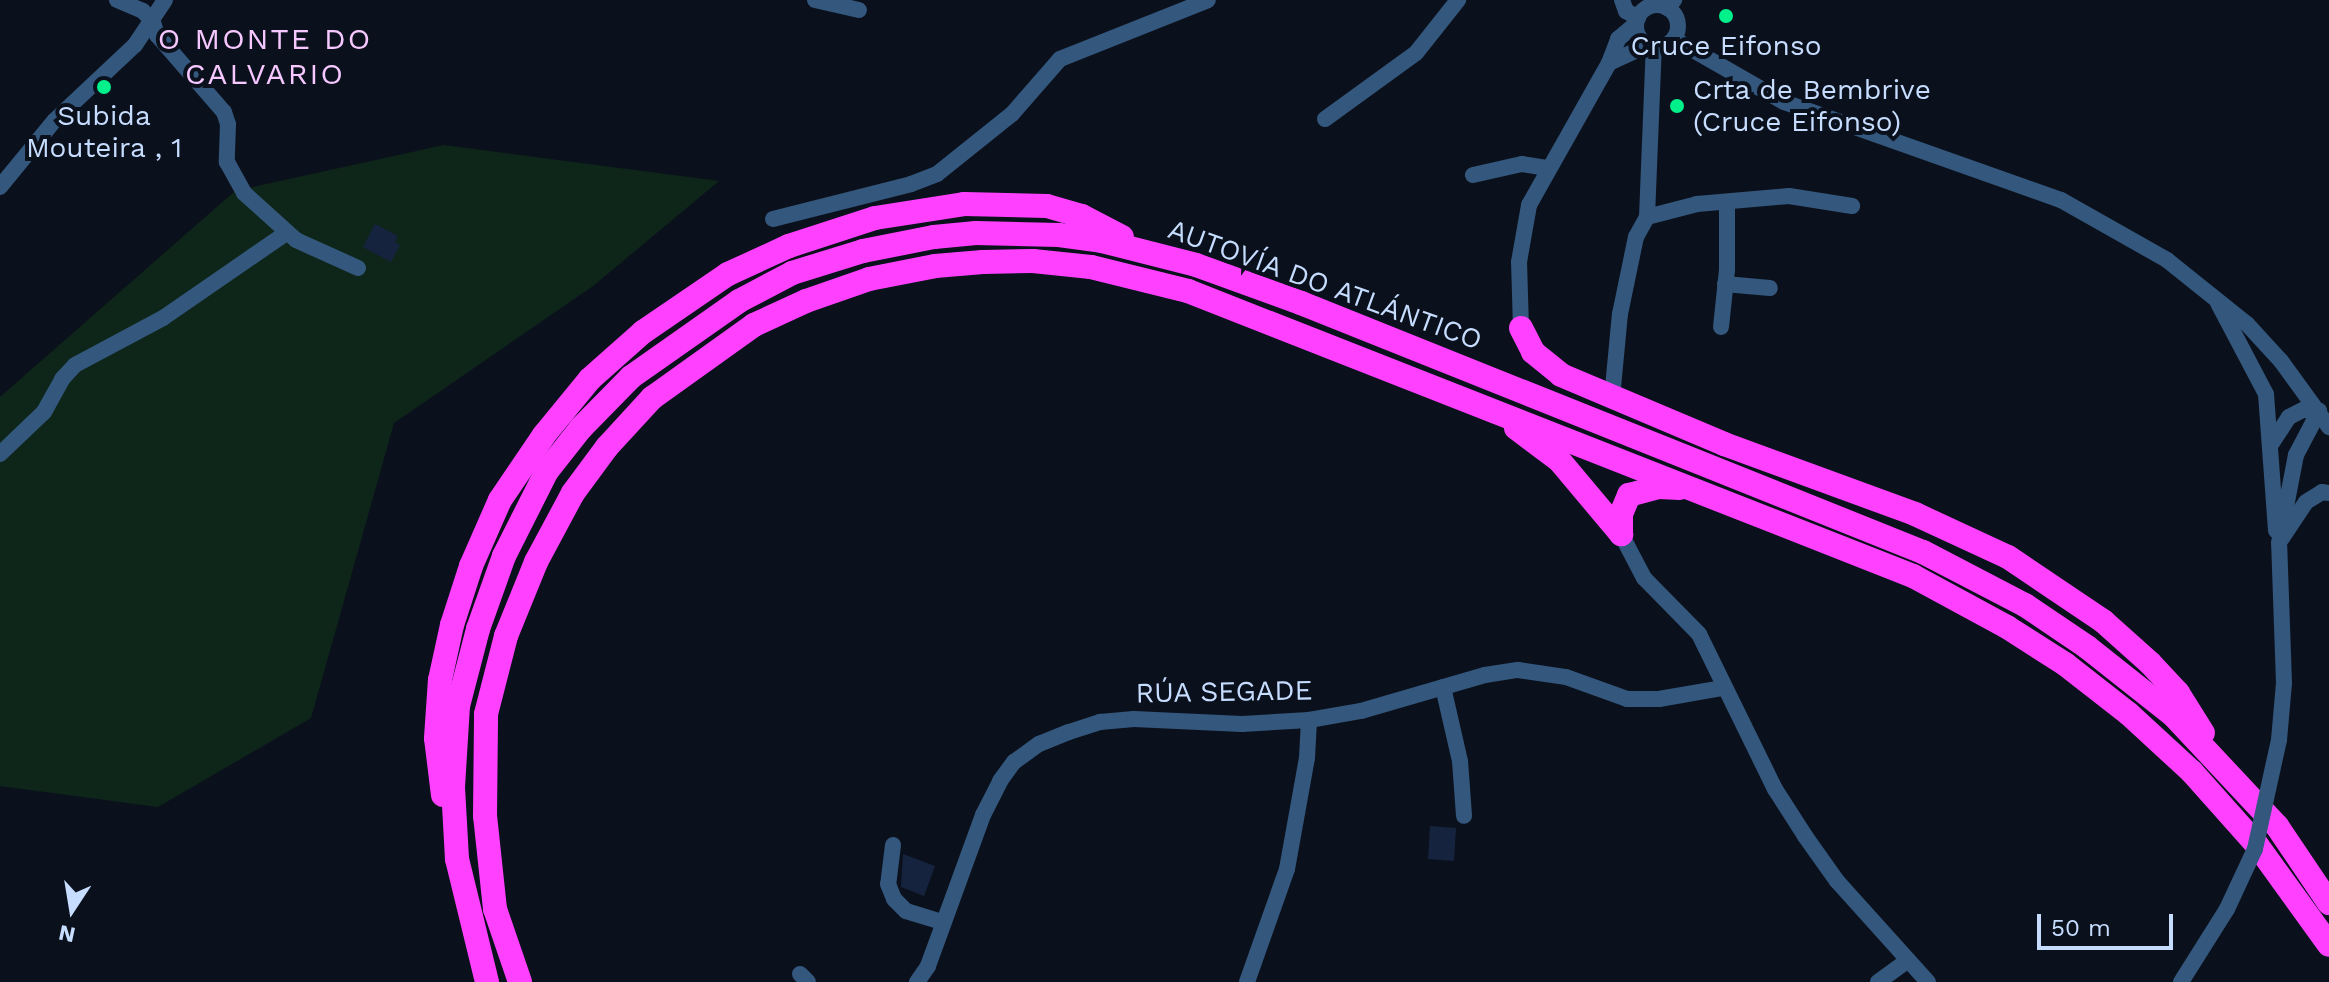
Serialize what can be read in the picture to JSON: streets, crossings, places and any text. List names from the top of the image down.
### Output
{
  "streets": {
    "highway": ["AUTOVÍA DO ATLÁNTICO"],
    "street": ["RÚA SEGADE"]
  },
  "districts": ["O MONTE DO CALVARIO"],
  "places": ["Cruce Eifonso", "Subida Mouteira , 1", "Crta de Bembrive (Cruce Eifonso)"],
  "scale_bar": "50 m",
  "north": "bottom"
}
